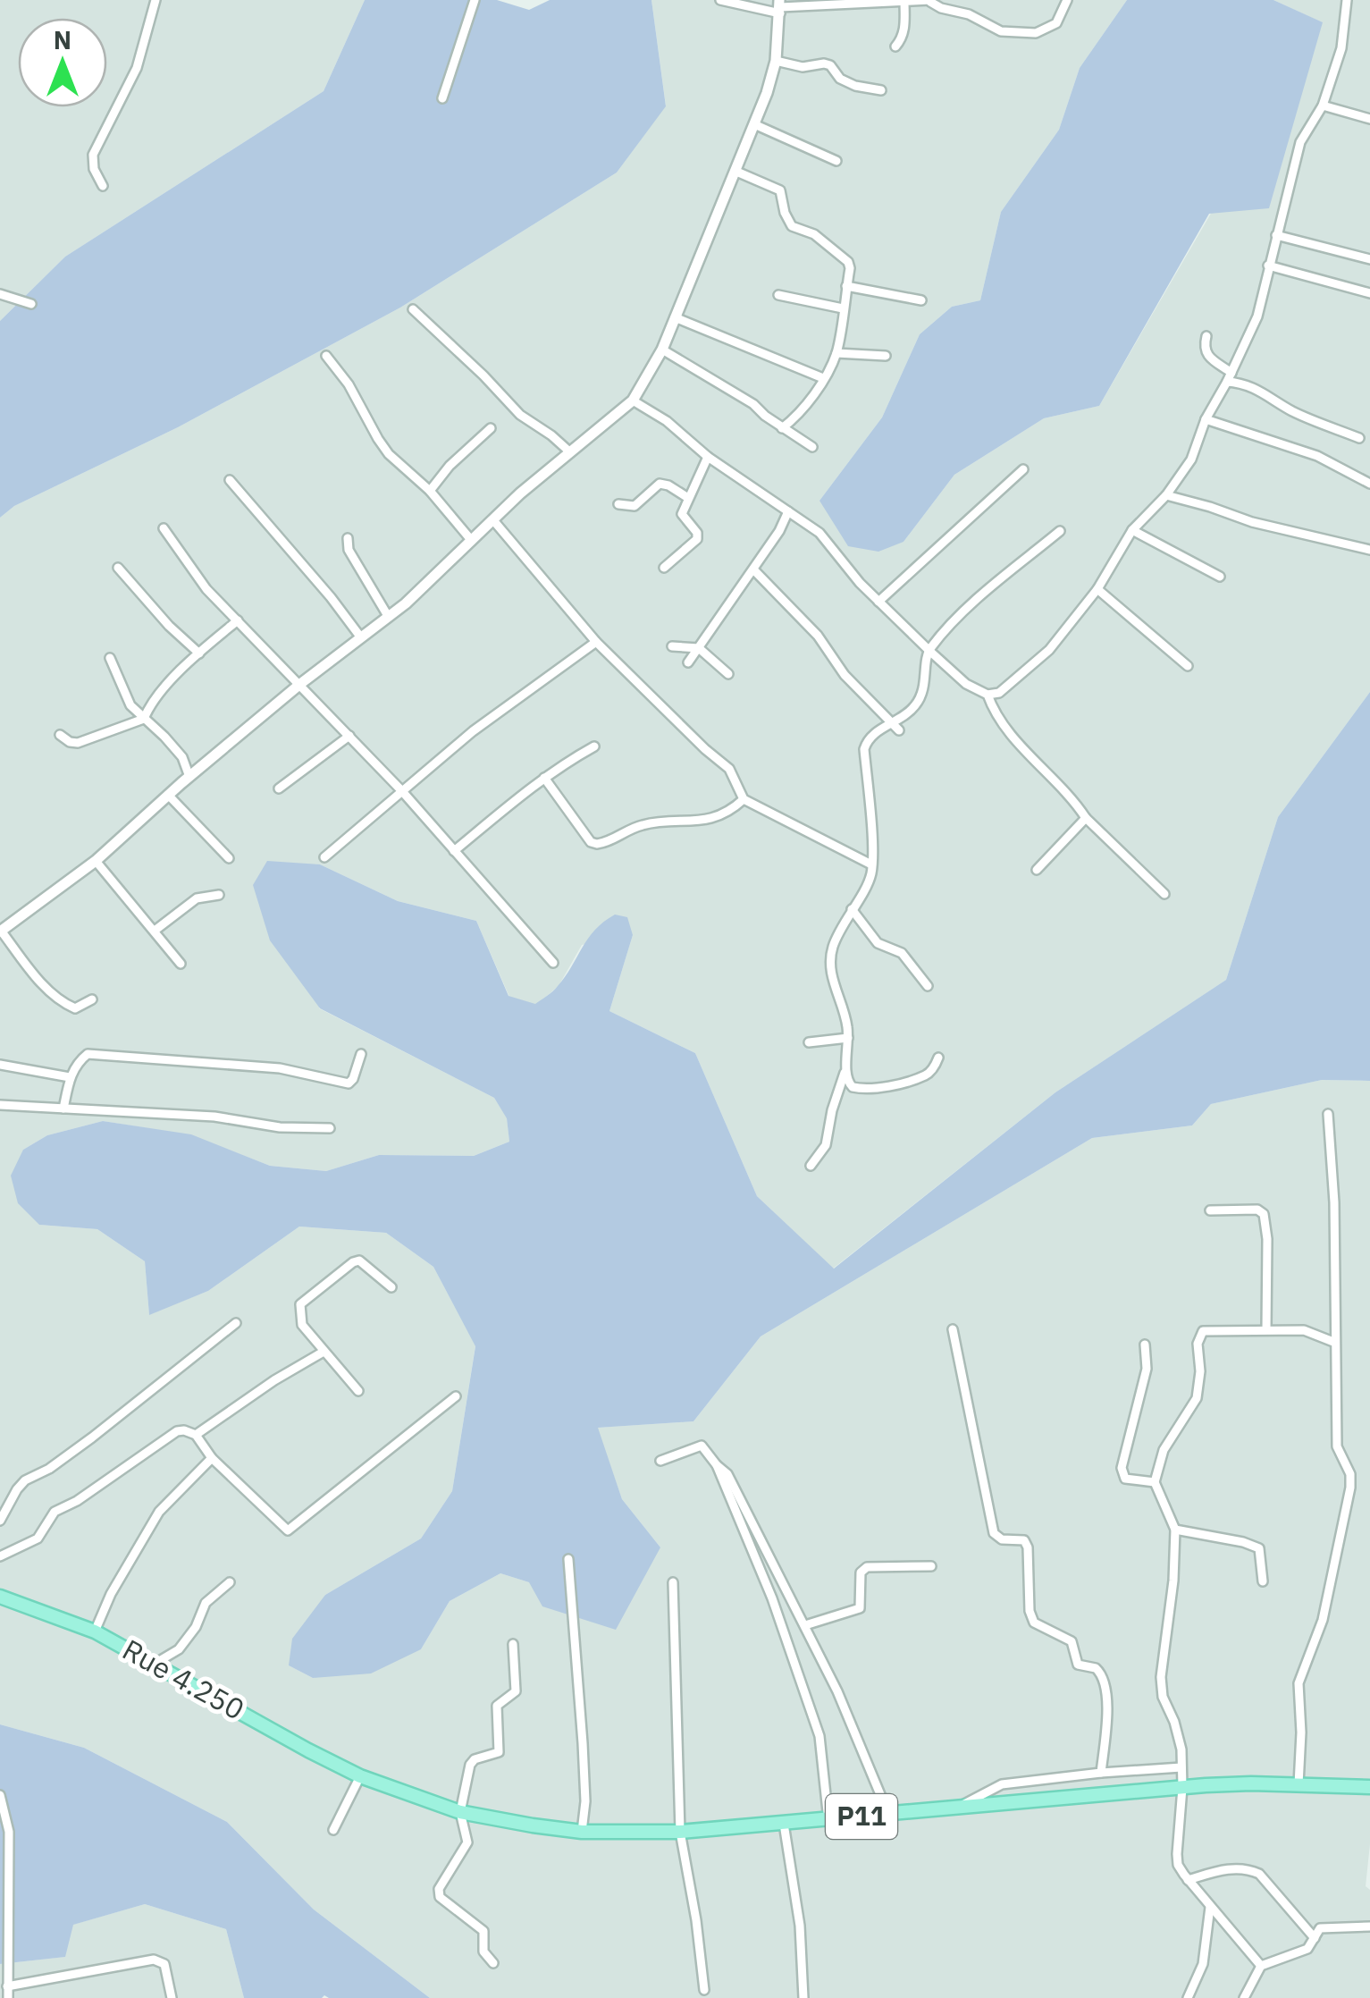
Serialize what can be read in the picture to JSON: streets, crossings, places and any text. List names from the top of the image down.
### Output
{
  "streets": {
    "main road": ["Rue 4.250", "P11"]
  },
  "crossings": [
    ["Rue 4.250", "P11"]
  ],
  "north": "top"
}
